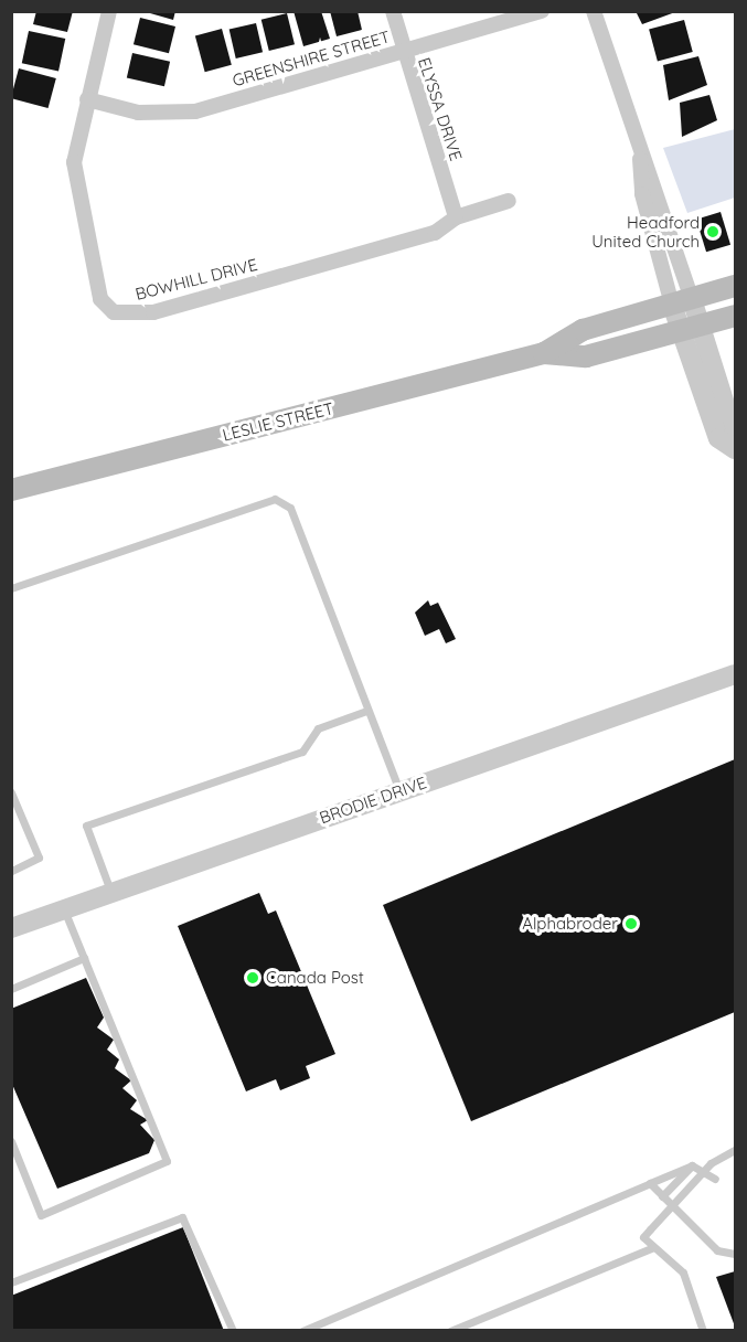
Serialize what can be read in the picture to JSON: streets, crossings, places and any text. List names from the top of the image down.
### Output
{
  "streets": {
    "main road": ["LESLIE STREET"],
    "street": [
      "GREENSHIRE STREET",
      "ELYSSA DRIVE",
      "BOWHILL DRIVE",
      "BRODIE DRIVE"
    ]
  },
  "crossings": [
    ["GREENSHIRE STREET", "ELYSSA DRIVE"],
    ["GREENSHIRE STREET", "BOWHILL DRIVE"],
    ["ELYSSA DRIVE", "BOWHILL DRIVE"]
  ],
  "places": ["Headford United Church", "Alphabroder", "Canada Post"]
}
